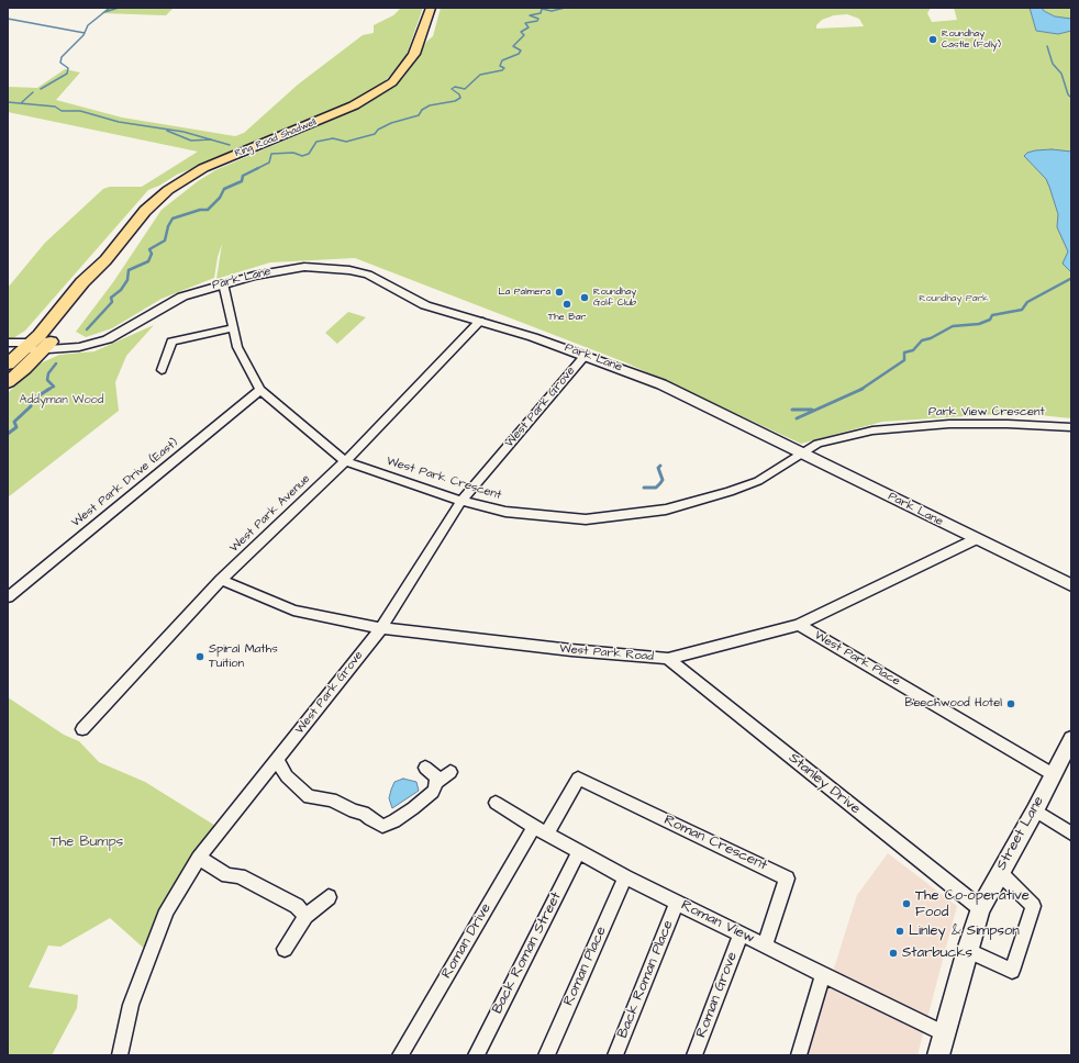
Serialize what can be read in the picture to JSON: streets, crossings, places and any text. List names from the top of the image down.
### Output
{
  "streets": {
    "highway": ["Ring Road Shadwell"],
    "street": [
      "Park Lane",
      "West Park Grove",
      "Park View Crescent",
      "West Park Crescent",
      "West Park Drive (East)",
      "West Park Avenue",
      "West Park Road",
      "West Park Place",
      "Stanley Drive",
      "Street Lane",
      "Roman Crescent",
      "Roman View",
      "Roman Drive",
      "Back Roman Street",
      "Roman Place",
      "Back Roman Place",
      "Roman Grove"
    ]
  },
  "crossings": [
    ["Ring Road Shadwell", "Park Lane"],
    ["Park Lane", "West Park Grove"],
    ["Park Lane", "Park View Crescent"],
    ["Park Lane", "West Park Crescent"],
    ["Park Lane", "West Park Avenue"],
    ["Park Lane", "West Park Road"],
    ["West Park Grove", "West Park Crescent"],
    ["West Park Grove", "West Park Road"],
    ["Park View Crescent", "West Park Crescent"],
    ["West Park Crescent", "West Park Drive (East)"],
    ["West Park Crescent", "West Park Avenue"],
    ["West Park Avenue", "West Park Road"],
    ["West Park Road", "West Park Place"],
    ["West Park Road", "Stanley Drive"],
    ["West Park Place", "Street Lane"],
    ["Stanley Drive", "Street Lane"],
    ["Street Lane", "Roman View"],
    ["Roman Crescent", "Roman View"],
    ["Roman View", "Roman Drive"],
    ["Roman View", "Back Roman Street"],
    ["Roman View", "Roman Place"],
    ["Roman View", "Back Roman Place"],
    ["Roman View", "Roman Grove"]
  ],
  "parks": ["Roundhay Park", "Addyman Wood", "The Bumps"],
  "places": [
    "Roundhay Castle (Folly)",
    "La Palmera",
    "Roundhay Golf Club",
    "The Bar",
    "Spiral Maths Tuition",
    "Beechwood Hotel",
    "The Co-operative Food",
    "Linley & Simpson",
    "Starbucks"
  ]
}
